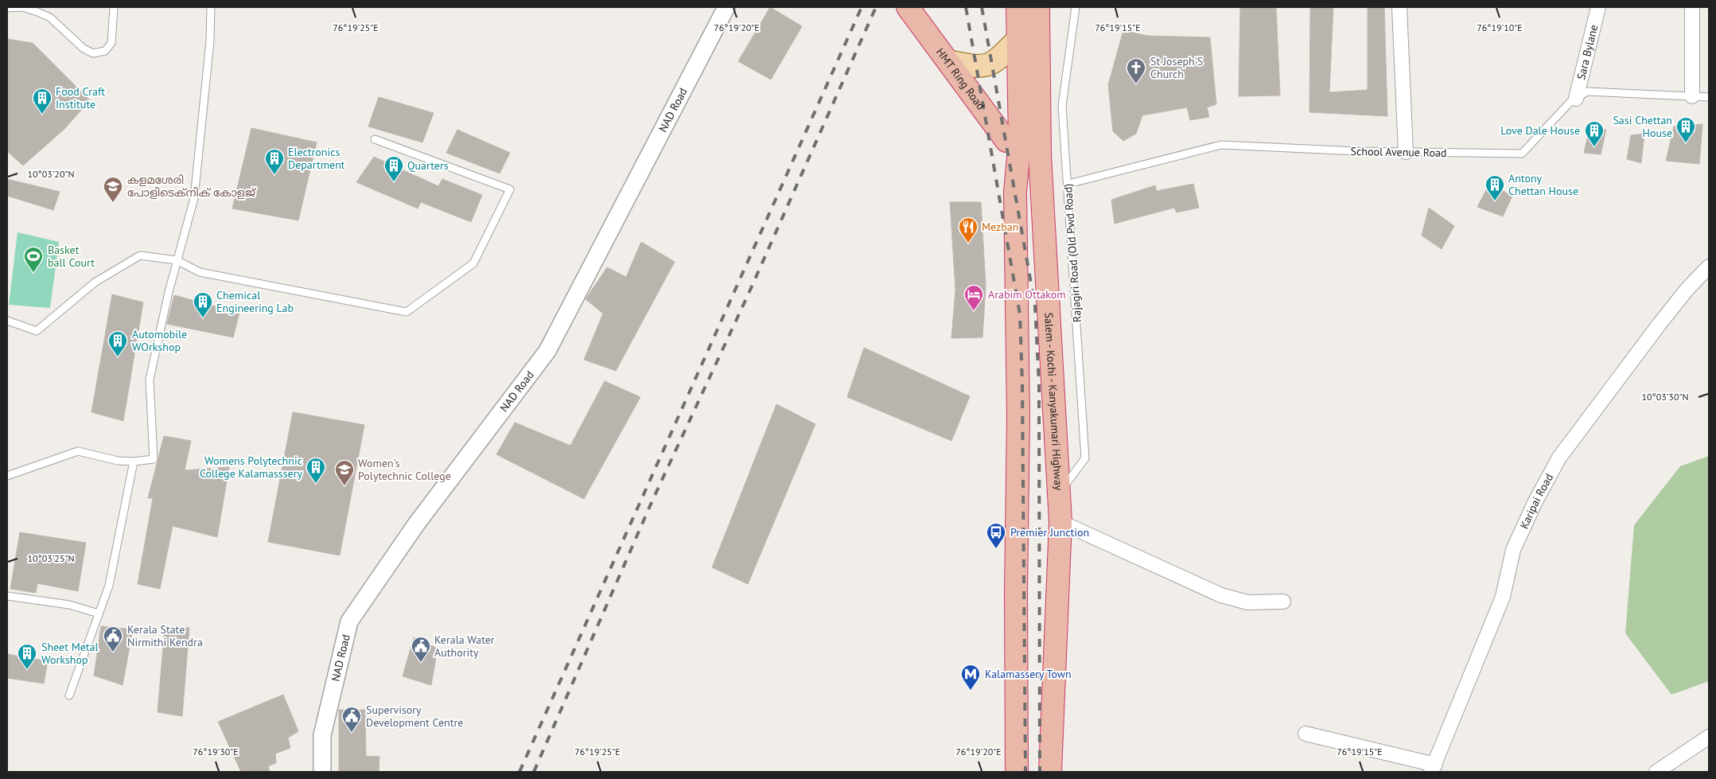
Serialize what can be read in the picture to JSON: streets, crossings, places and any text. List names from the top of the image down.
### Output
{
  "streets": {
    "highway": ["HMT Ring Road", "Salem - Kochi - Kanyakumari Highway"],
    "street": ["Sara Bylane", "NAD Road", "Karipai Road"],
    "lane": ["School Avenue Road", "Rajagiri Road (Old Pwd Road)"]
  },
  "crossings": [
    ["Sara Bylane", "School Avenue Road"],
    ["School Avenue Road", "Rajagiri Road (Old Pwd Road)"],
    ["Rajagiri Road (Old Pwd Road)", "Salem - Kochi - Kanyakumari Highway"]
  ],
  "places": {
    "church": ["St Joseph'S Church"],
    "building": [
      "Food Craft Institute",
      "Sasi Chettan House",
      "Love Dale House",
      "Electronics Department",
      "Quarters",
      "Antony Chettan House",
      "Chemical Engineering Lab",
      "Automobile WOrkshop",
      "Womens Polytechnic College Kalamasssery",
      "Sheet Metal Workshop"
    ],
    "school or university": ["കളമശേരി പോളിടെക്നിക് കോളജ്", "Women's Polytechnic College"],
    "restaurant": ["Mezban"],
    "sports": ["Basket ball Court"],
    "hotel": ["Arabim Ottakom"],
    "bus stop": ["Premier Junction"],
    "public building": ["Kerala State Nirmithi Kendra", "Kerala Water Authority", "Supervisory Development Centre"],
    "metro station": ["Kalamassery Town"]
  },
  "coordinates": [
    "76°19'25\"E",
    "76°19'20\"E",
    "76°19'15\"E",
    "76°19'10\"E",
    "10°03'20\"N",
    "10°03'30\"N",
    "10°03'25\"N",
    "76°19'30\"E"
  ]
}
